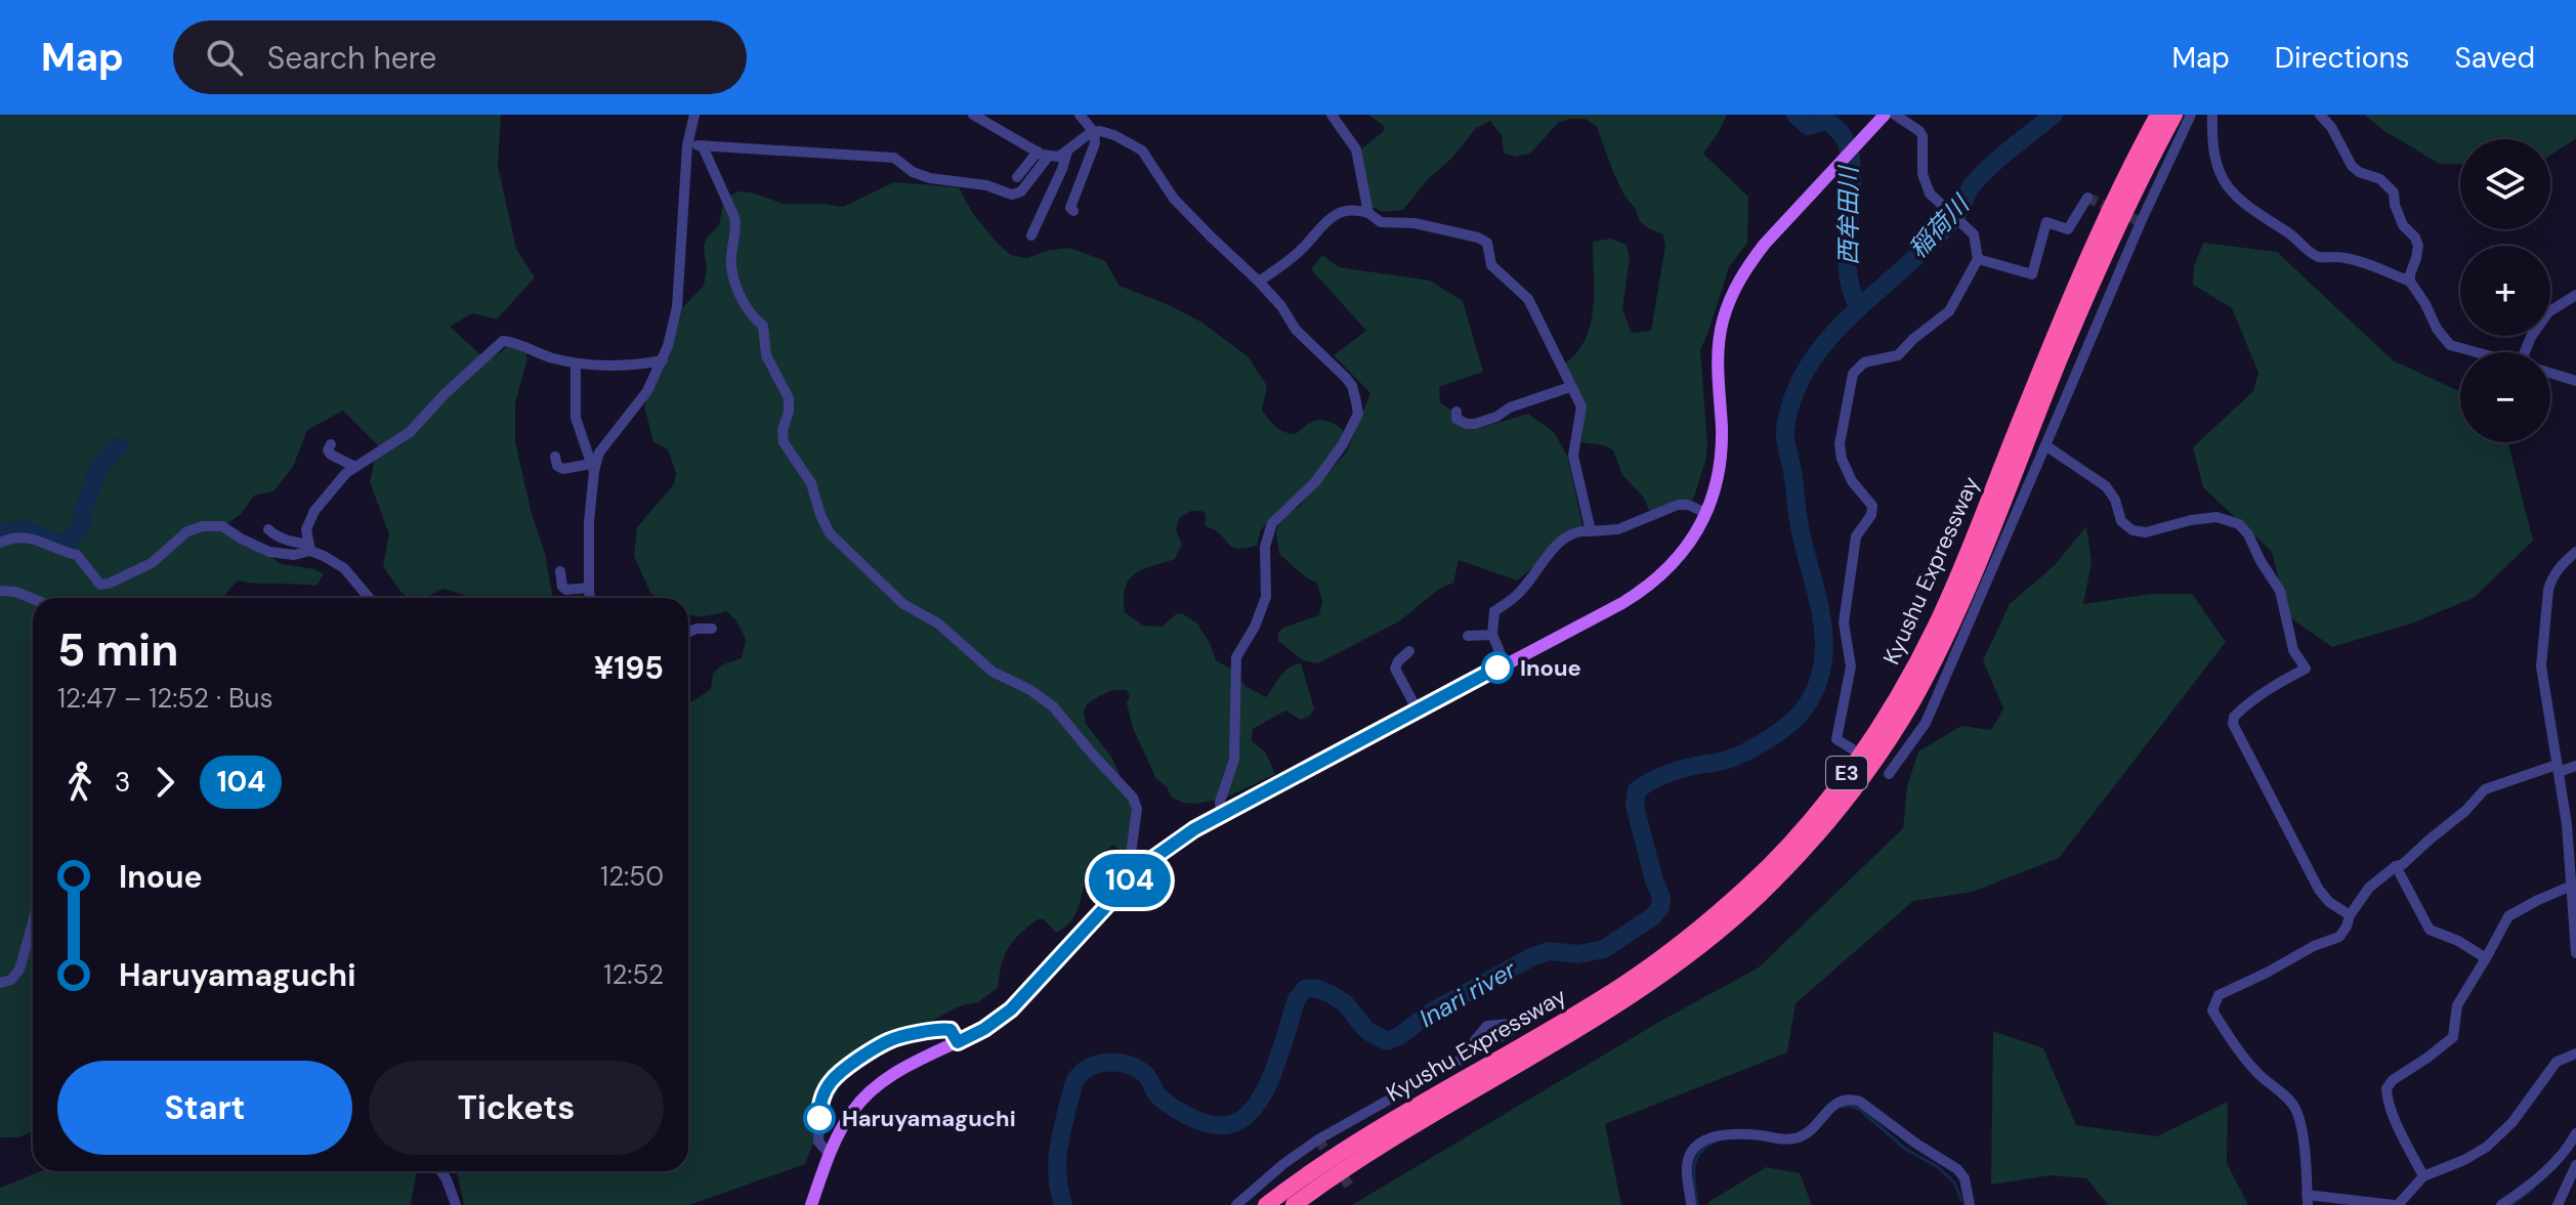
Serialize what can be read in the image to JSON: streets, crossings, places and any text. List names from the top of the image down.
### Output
{
  "streets": {
    "highway": ["Kyushu Expressway", "E3"]
  },
  "water": ["西牟田川", "稲荷川", "Inari river"],
  "places": ["Inoue", "Haruyamaguchi"],
  "lines": ["bus line 104"],
  "page": {
    "header": "Map",
    "search": "Search here",
    "nav": ["Map", "Directions", "Saved"],
    "on_map": "104",
    "map_buttons": ["+", "−"],
    "heading": ["5 min", "12:47 – 12:52 · Bus", "¥195"],
    "legs": ["3", "104"],
    "list": [
      {
        "name": "Inoue",
        "value": "12:50"
      },
      {
        "name": "Haruyamaguchi",
        "value": "12:52"
      }
    ],
    "buttons": ["Start", "Tickets"]
  }
}
